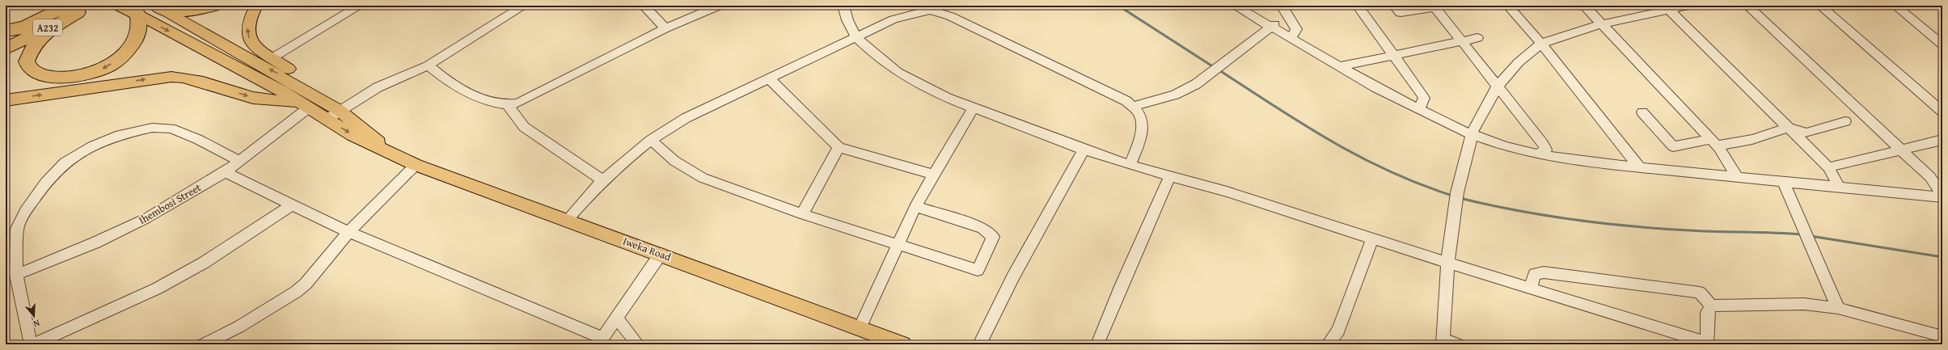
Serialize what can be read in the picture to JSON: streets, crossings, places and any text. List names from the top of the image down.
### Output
{
  "streets": {
    "highway": ["A232"],
    "main road": ["Iweka Road"],
    "street": ["Ihembosi Street"]
  },
  "crossings": [
    ["Ihembosi Street", "Iweka Road"]
  ],
  "north": "bottom"
}
